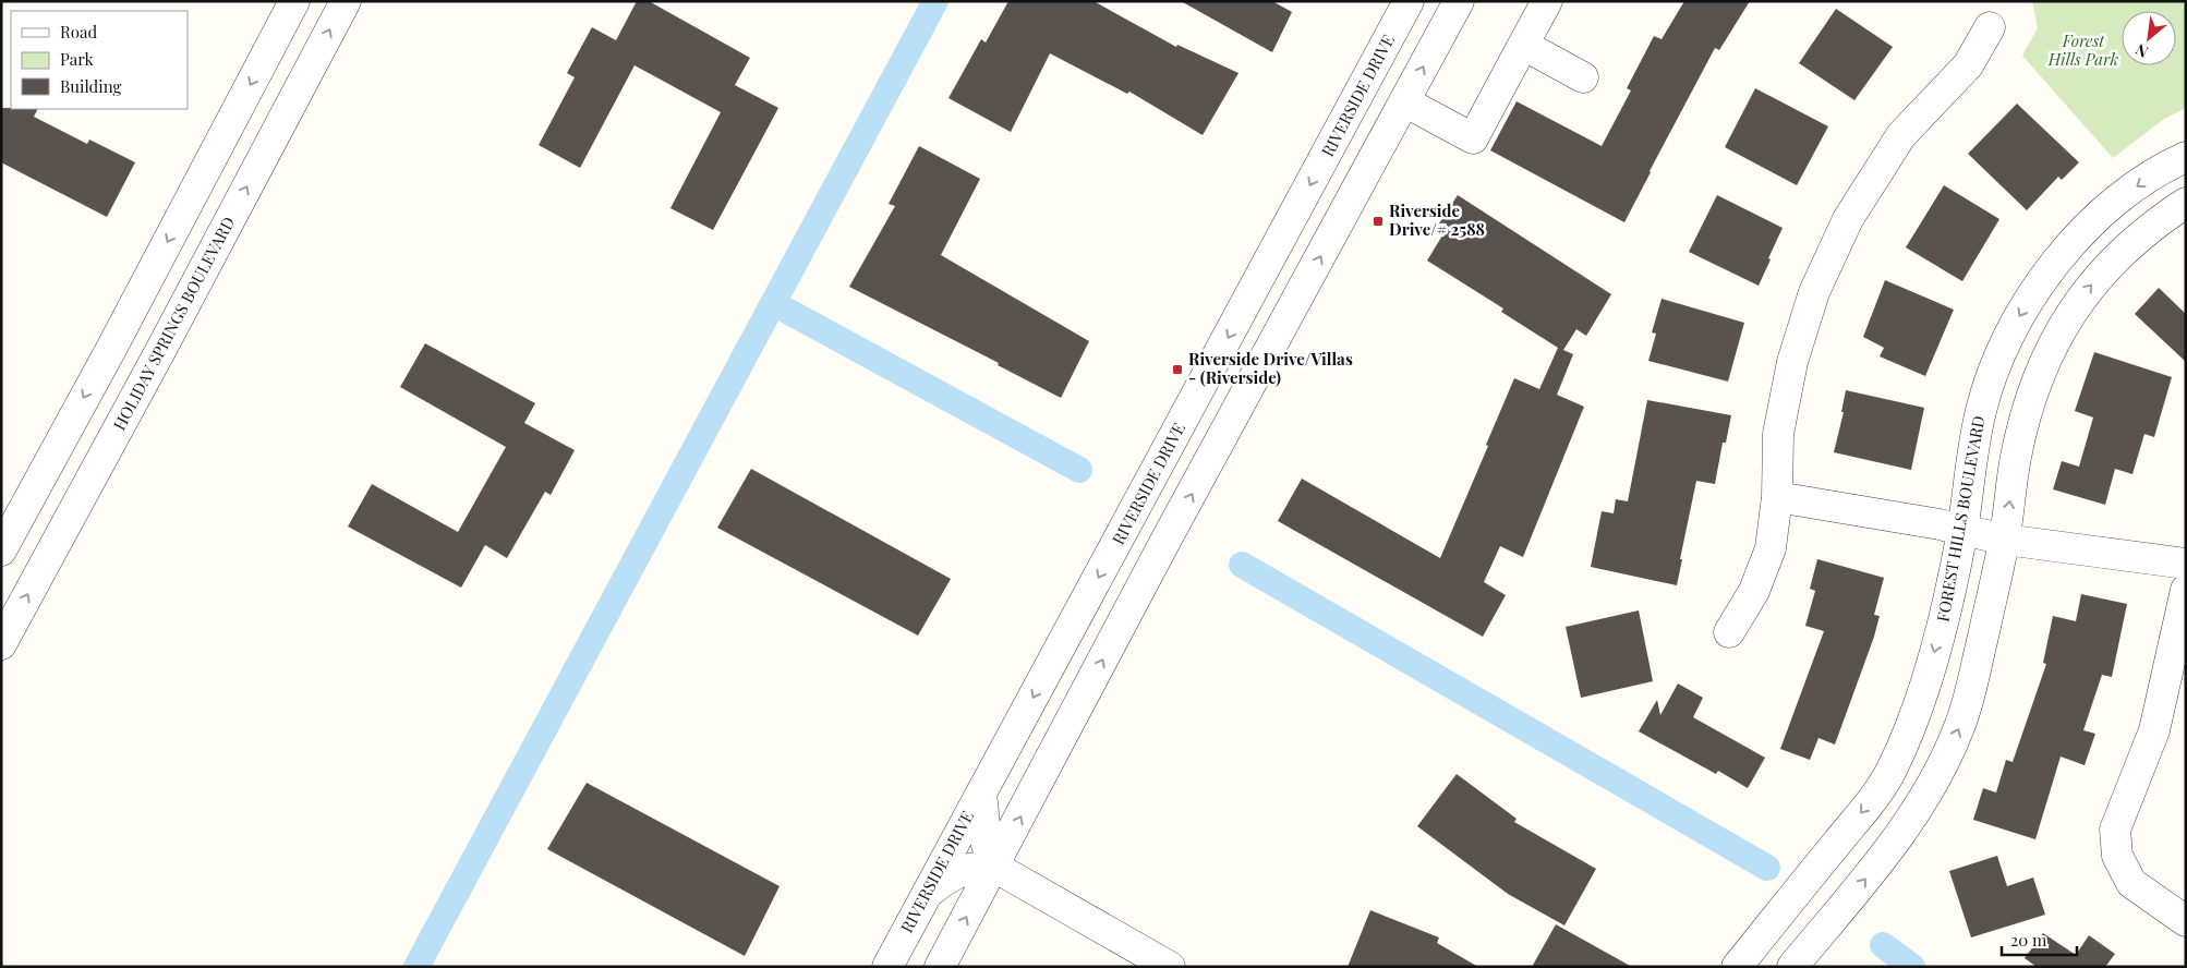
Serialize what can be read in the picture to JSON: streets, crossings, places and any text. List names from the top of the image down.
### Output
{
  "streets": {
    "street": ["RIVERSIDE DRIVE", "HOLIDAY SPRINGS BOULEVARD", "FOREST HILLS BOULEVARD"]
  },
  "parks": ["Forest Hills Park"],
  "places": {
    "transit": ["Riverside Drive/# 2588", "Riverside Drive/Villas - (Riverside)"]
  },
  "legend": ["Road", "Park", "Building"],
  "scale_bar": "20 m",
  "north": "bottom left"
}
